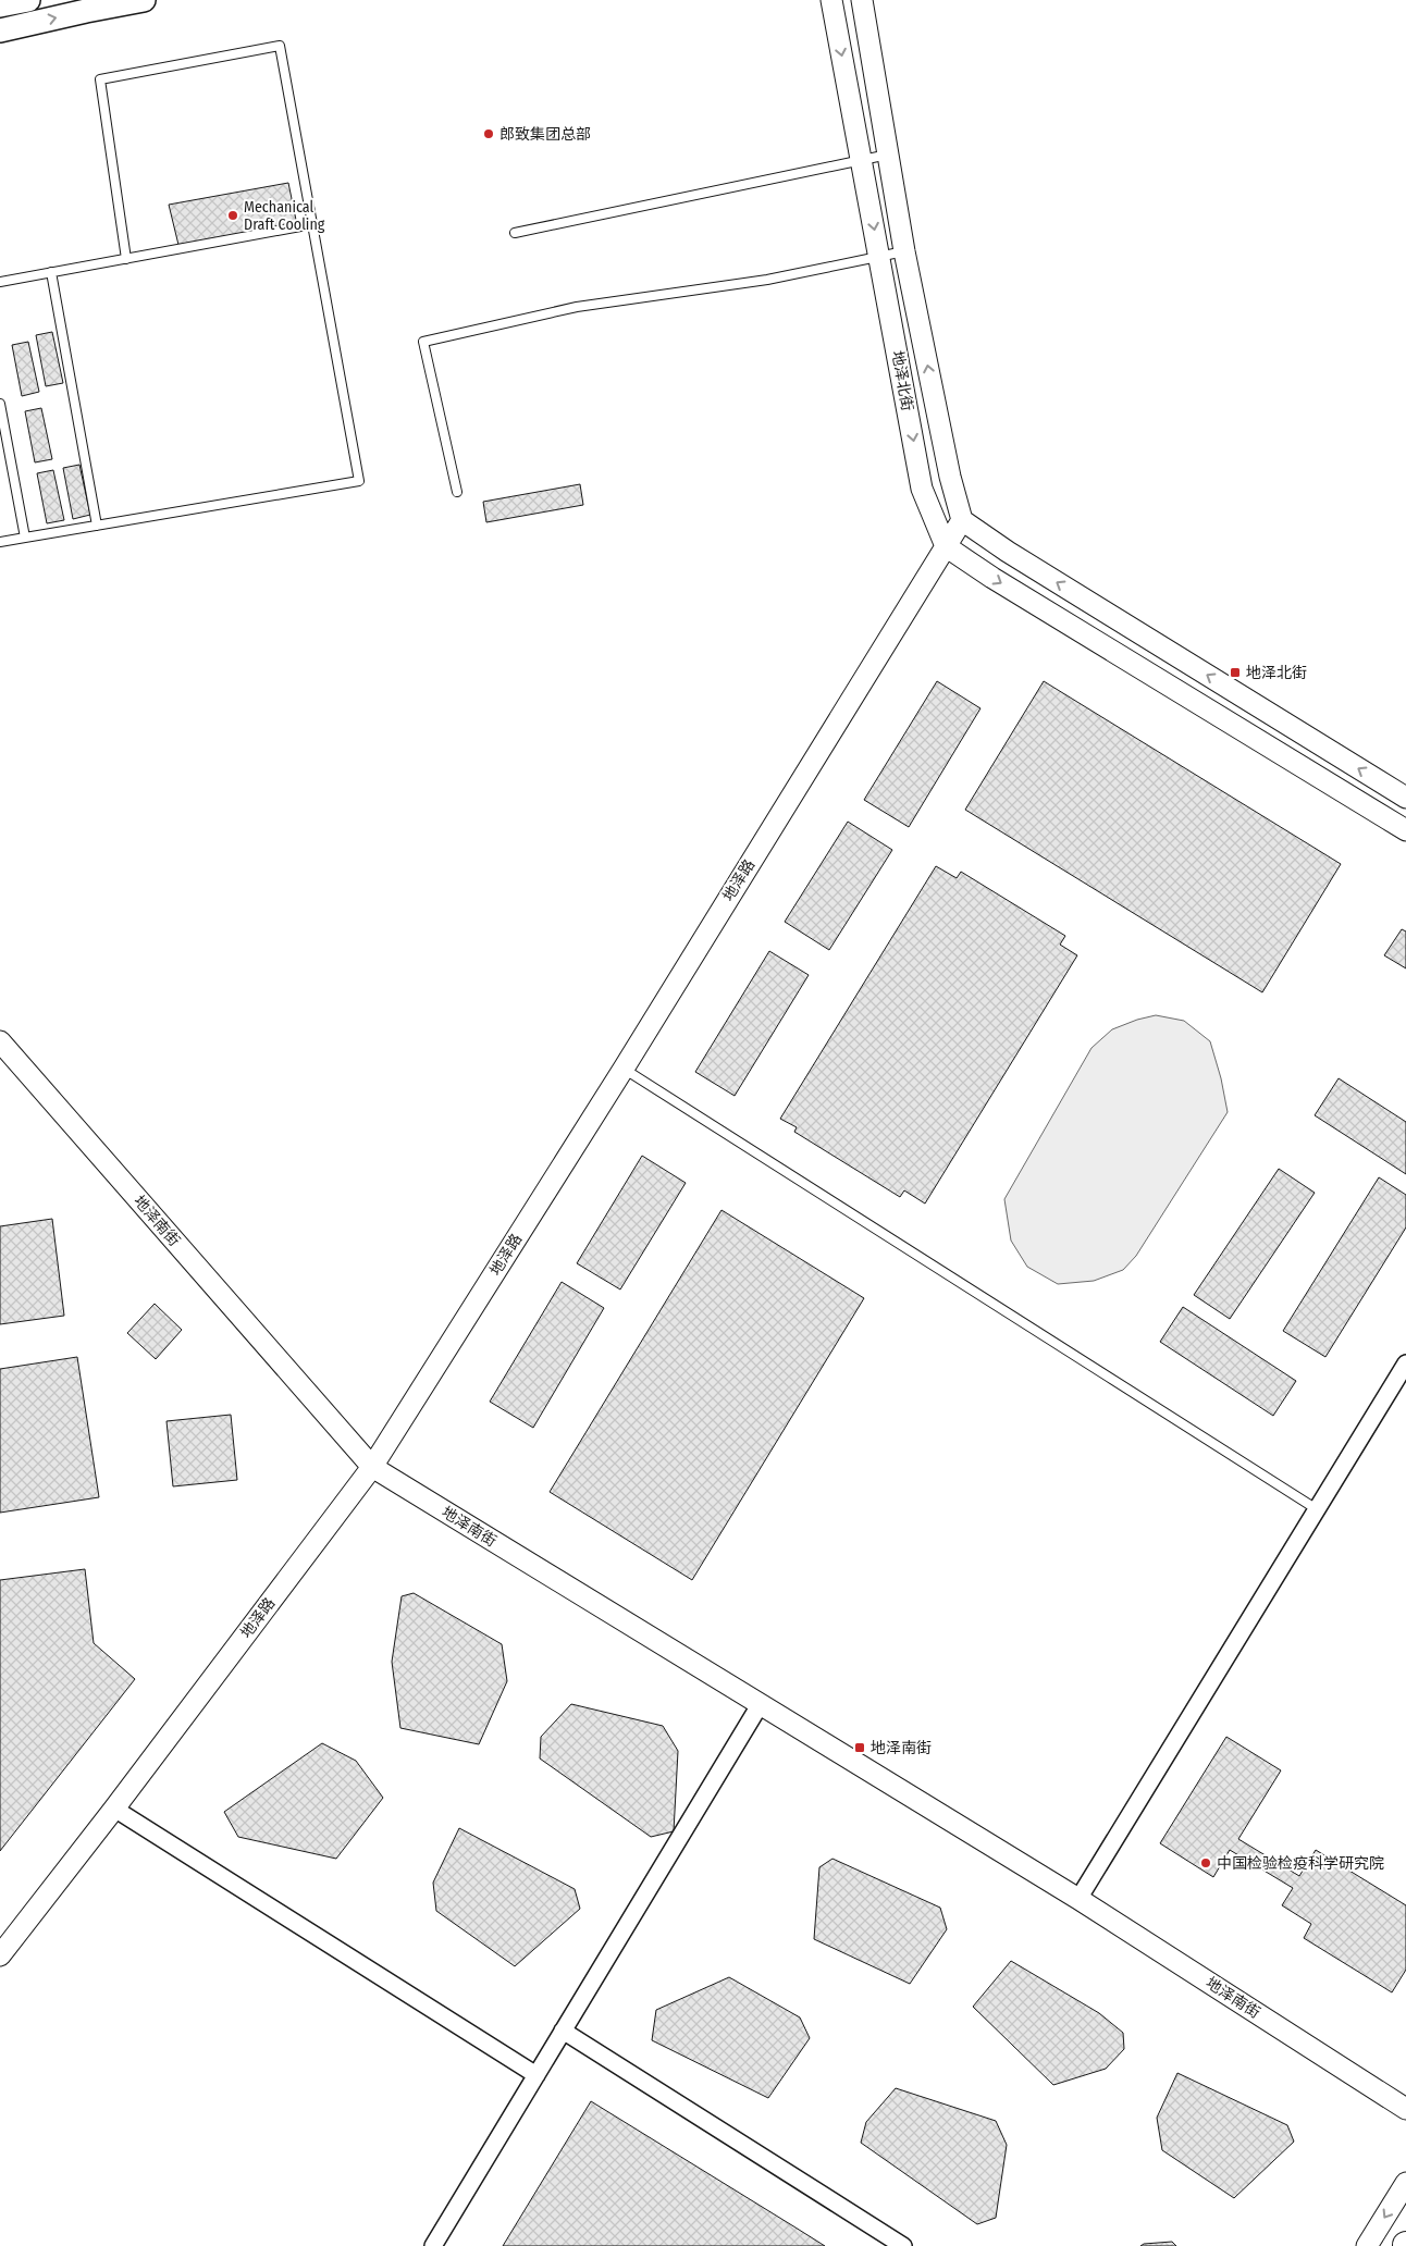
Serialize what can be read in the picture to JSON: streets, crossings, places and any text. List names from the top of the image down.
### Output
{
  "streets": {
    "street": ["地泽北街", "地泽路", "地泽南街"]
  },
  "crossings": [
    ["地泽北街", "地泽路"],
    ["地泽路", "地泽南街"]
  ],
  "places": {
    "other": ["郎致集团总部", "Mechanical Draft Cooling", "中国检验检疫科学研究院"],
    "transit": ["地泽北街", "地泽南街"]
  }
}
